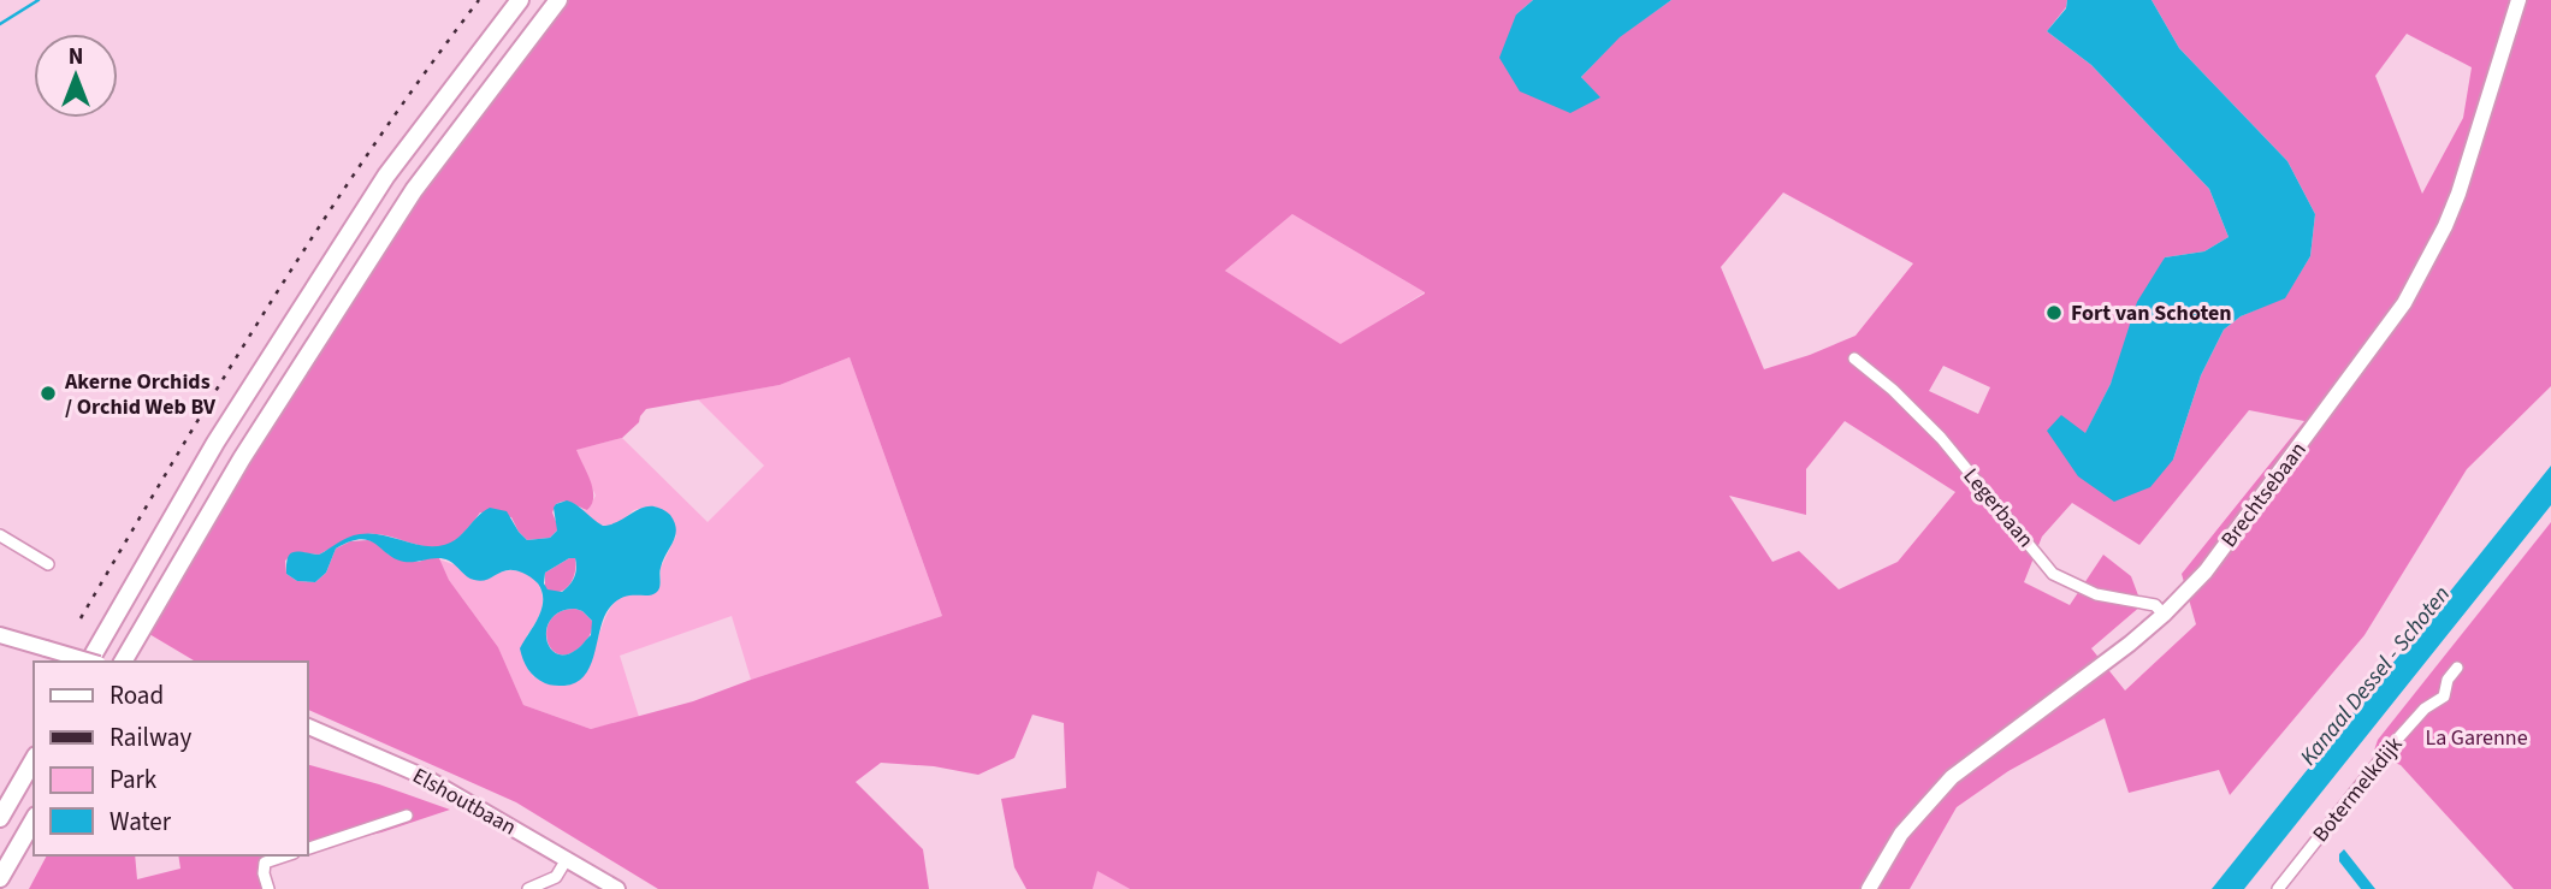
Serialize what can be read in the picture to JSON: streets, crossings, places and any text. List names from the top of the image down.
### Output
{
  "streets": {
    "main road": ["Brechtsebaan", "Elshoutbaan"],
    "street": ["Legerbaan", "Botermelkdijk"]
  },
  "crossings": [
    ["Brechtsebaan", "Legerbaan"]
  ],
  "water": ["Kanaal Dessel - Schoten"],
  "parks": ["La Garenne"],
  "places": ["Fort van Schoten", "Akerne Orchids / Orchid Web BV"],
  "legend": [
    "Road",
    "Railway",
    "Park",
    "Water"
  ],
  "north": "top"
}
